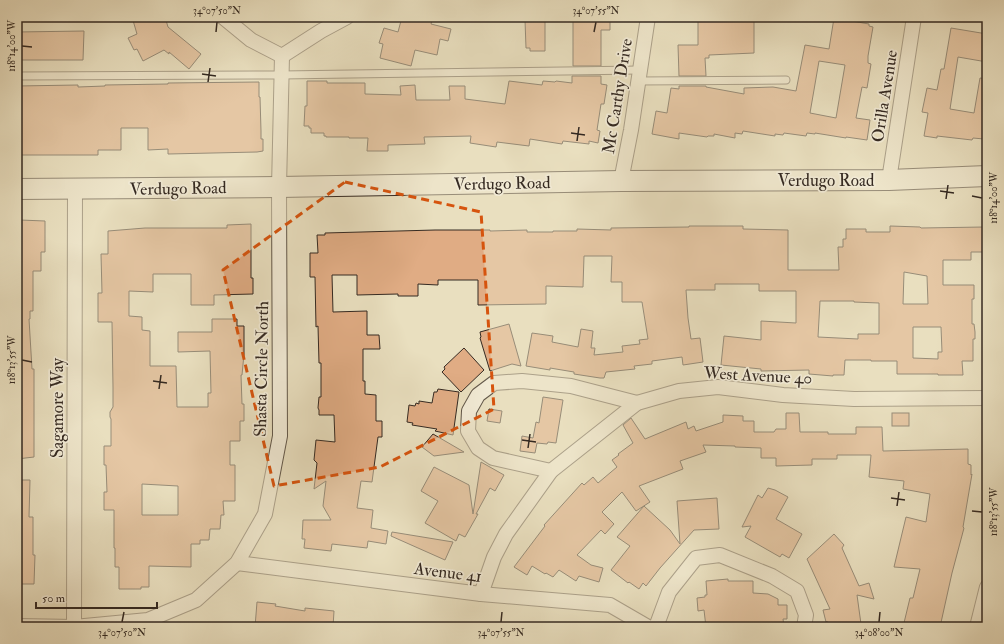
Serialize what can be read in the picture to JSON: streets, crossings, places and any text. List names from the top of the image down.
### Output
{
  "streets": {
    "main road": ["Verdugo Road"],
    "street": [
      "Mc Carthy Drive",
      "Orilla Avenue",
      "Shasta Circle North",
      "West Avenue 40",
      "Sagamore Way",
      "Avenue 41"
    ]
  },
  "crossings": [
    ["Mc Carthy Drive", "Verdugo Road"],
    ["Orilla Avenue", "Verdugo Road"],
    ["Verdugo Road", "Shasta Circle North"],
    ["Verdugo Road", "Sagamore Way"],
    ["Shasta Circle North", "Sagamore Way"],
    ["Shasta Circle North", "Avenue 41"],
    ["West Avenue 40", "Avenue 41"]
  ],
  "scale_bar": "50 m",
  "coordinates": [
    "34°07'50\"N",
    "34°07'55\"N",
    "118°14'00\"W",
    "118°13'55\"W",
    "34°08'00\"N"
  ]
}
